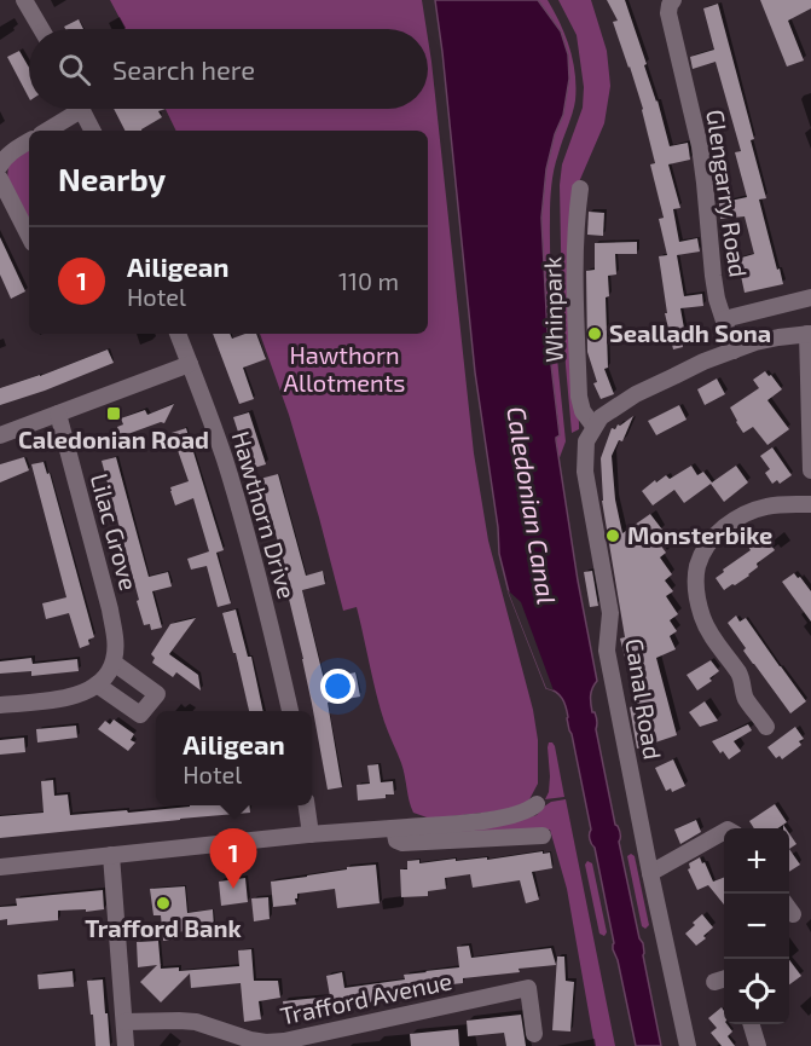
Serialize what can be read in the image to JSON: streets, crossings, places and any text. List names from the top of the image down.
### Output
{
  "streets": {
    "street": [
      "Glengarry Road",
      "Whinpark",
      "Hawthorn Drive",
      "Lilac Grove",
      "Canal Road",
      "Trafford Avenue"
    ]
  },
  "crossings": [
    ["Whinpark", "Canal Road"]
  ],
  "water": ["Caledonian Canal"],
  "parks": ["Hawthorn Allotments"],
  "places": {
    "other": ["Sealladh Sona", "Monsterbike", "Trafford Bank"],
    "transit": ["Caledonian Road"]
  },
  "page": {
    "search": "Search here",
    "heading": "Nearby",
    "list": [
      {
        "mark": "1",
        "name": "Ailigean",
        "note": "Hotel",
        "value": "110 m"
      }
    ],
    "popup": ["Ailigean", "Hotel"],
    "map_buttons": ["+", "−"],
    "pins": "1"
  }
}
